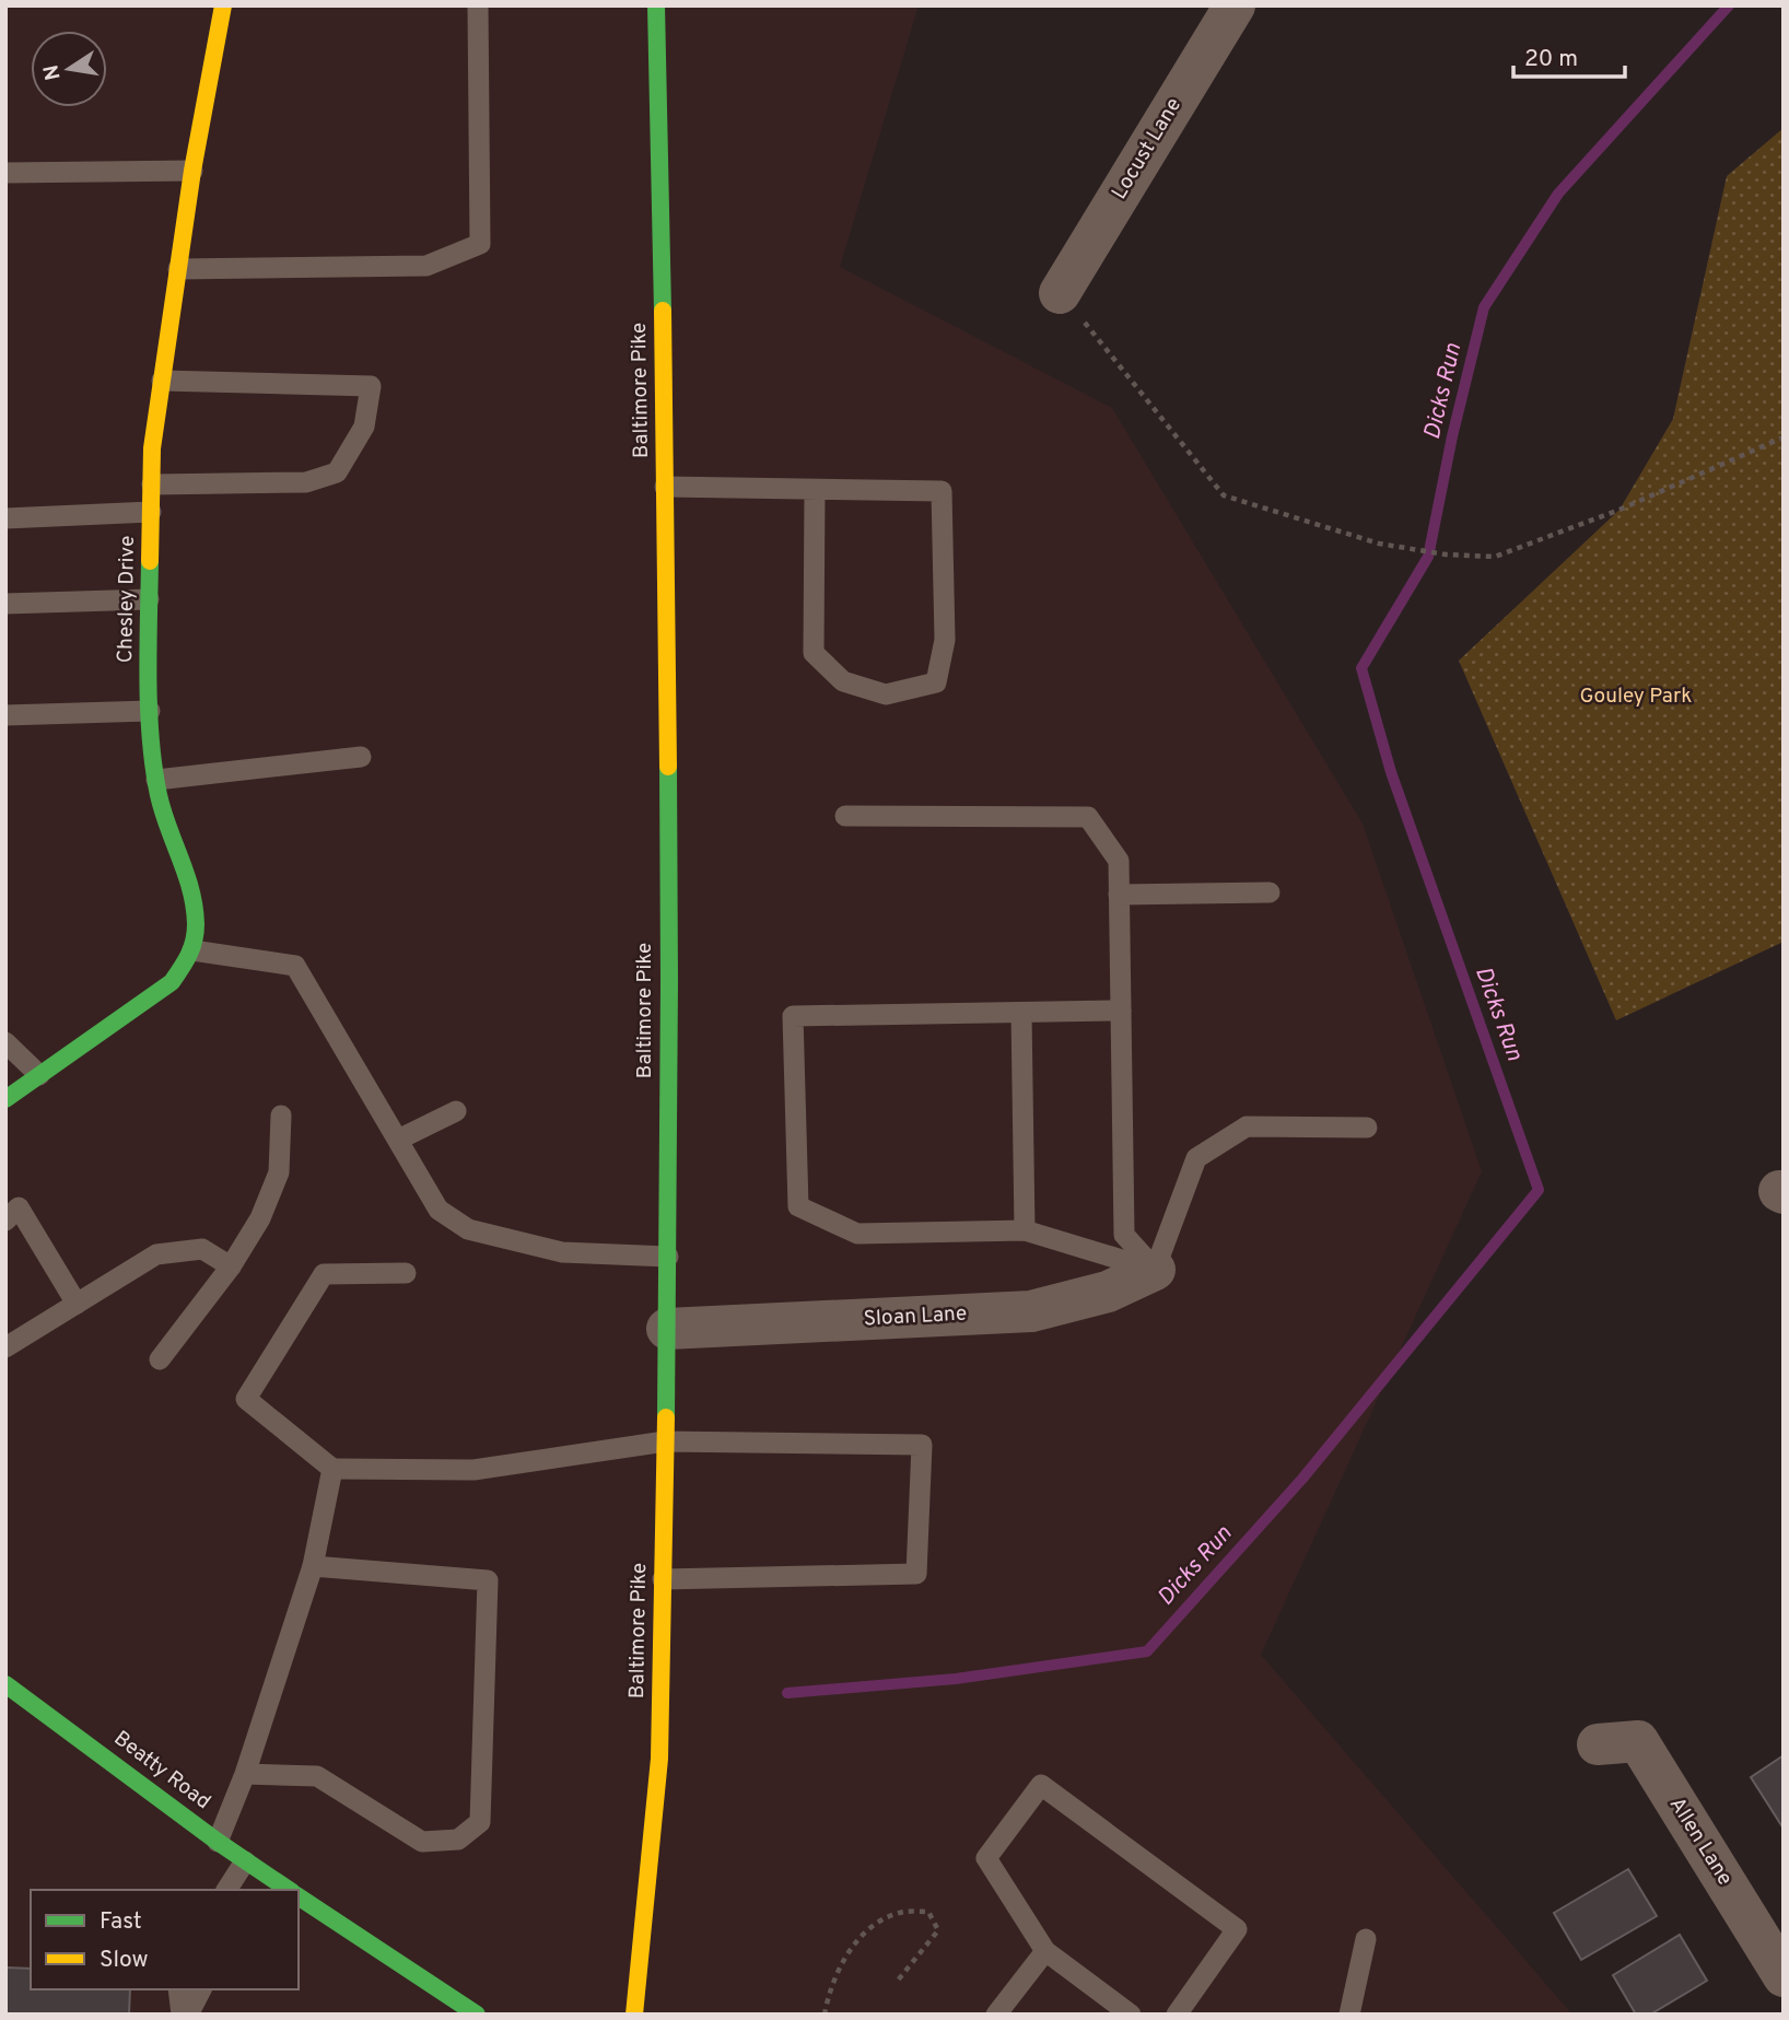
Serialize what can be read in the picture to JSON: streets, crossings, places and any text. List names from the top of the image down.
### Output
{
  "streets": {
    "main road": ["Baltimore Pike", "Chesley Drive", "Beatty Road"],
    "street": ["Locust Lane", "Sloan Lane", "Allen Lane"]
  },
  "crossings": [
    ["Baltimore Pike", "Sloan Lane"]
  ],
  "water": ["Dicks Run"],
  "parks": ["Gouley Park"],
  "legend": ["Fast", "Slow"],
  "scale_bar": "20 m",
  "north": "left"
}
